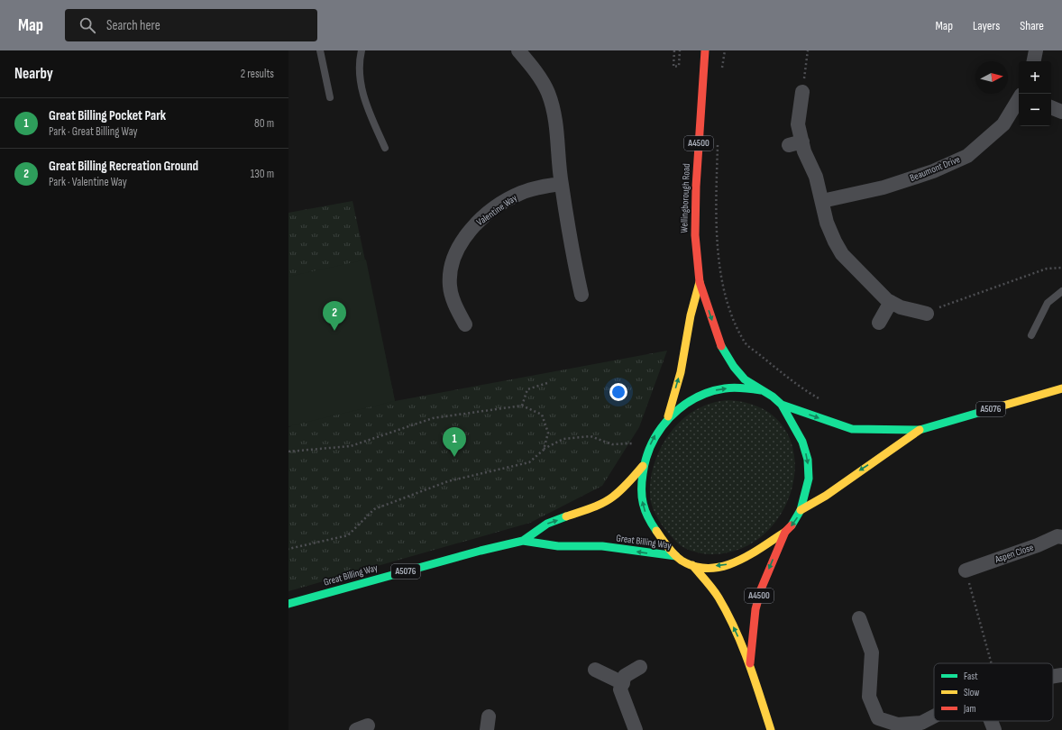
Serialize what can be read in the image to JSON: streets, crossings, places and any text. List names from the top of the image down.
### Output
{
  "streets": {
    "main road": [
      "A4500",
      "Wellingborough Road",
      "A5076",
      "Great Billing Way"
    ],
    "street": ["Beaumont Drive", "Valentine Way", "Aspen Close"]
  },
  "crossings": [
    ["Wellingborough Road", "A5076"]
  ],
  "legend": ["Fast", "Slow", "Jam"],
  "north": "right",
  "page": {
    "header": "Map",
    "search": "Search here",
    "nav": ["Map", "Layers", "Share"],
    "heading": ["Nearby", "2 results"],
    "map_buttons": ["+", "−"],
    "list": [
      {
        "mark": "1",
        "name": "Great Billing Pocket Park",
        "note": "Park · Great Billing Way",
        "value": "80 m"
      },
      {
        "mark": "2",
        "name": "Great Billing Recreation Ground",
        "note": "Park · Valentine Way",
        "value": "130 m"
      }
    ],
    "pins": ["2", "1"]
  }
}
